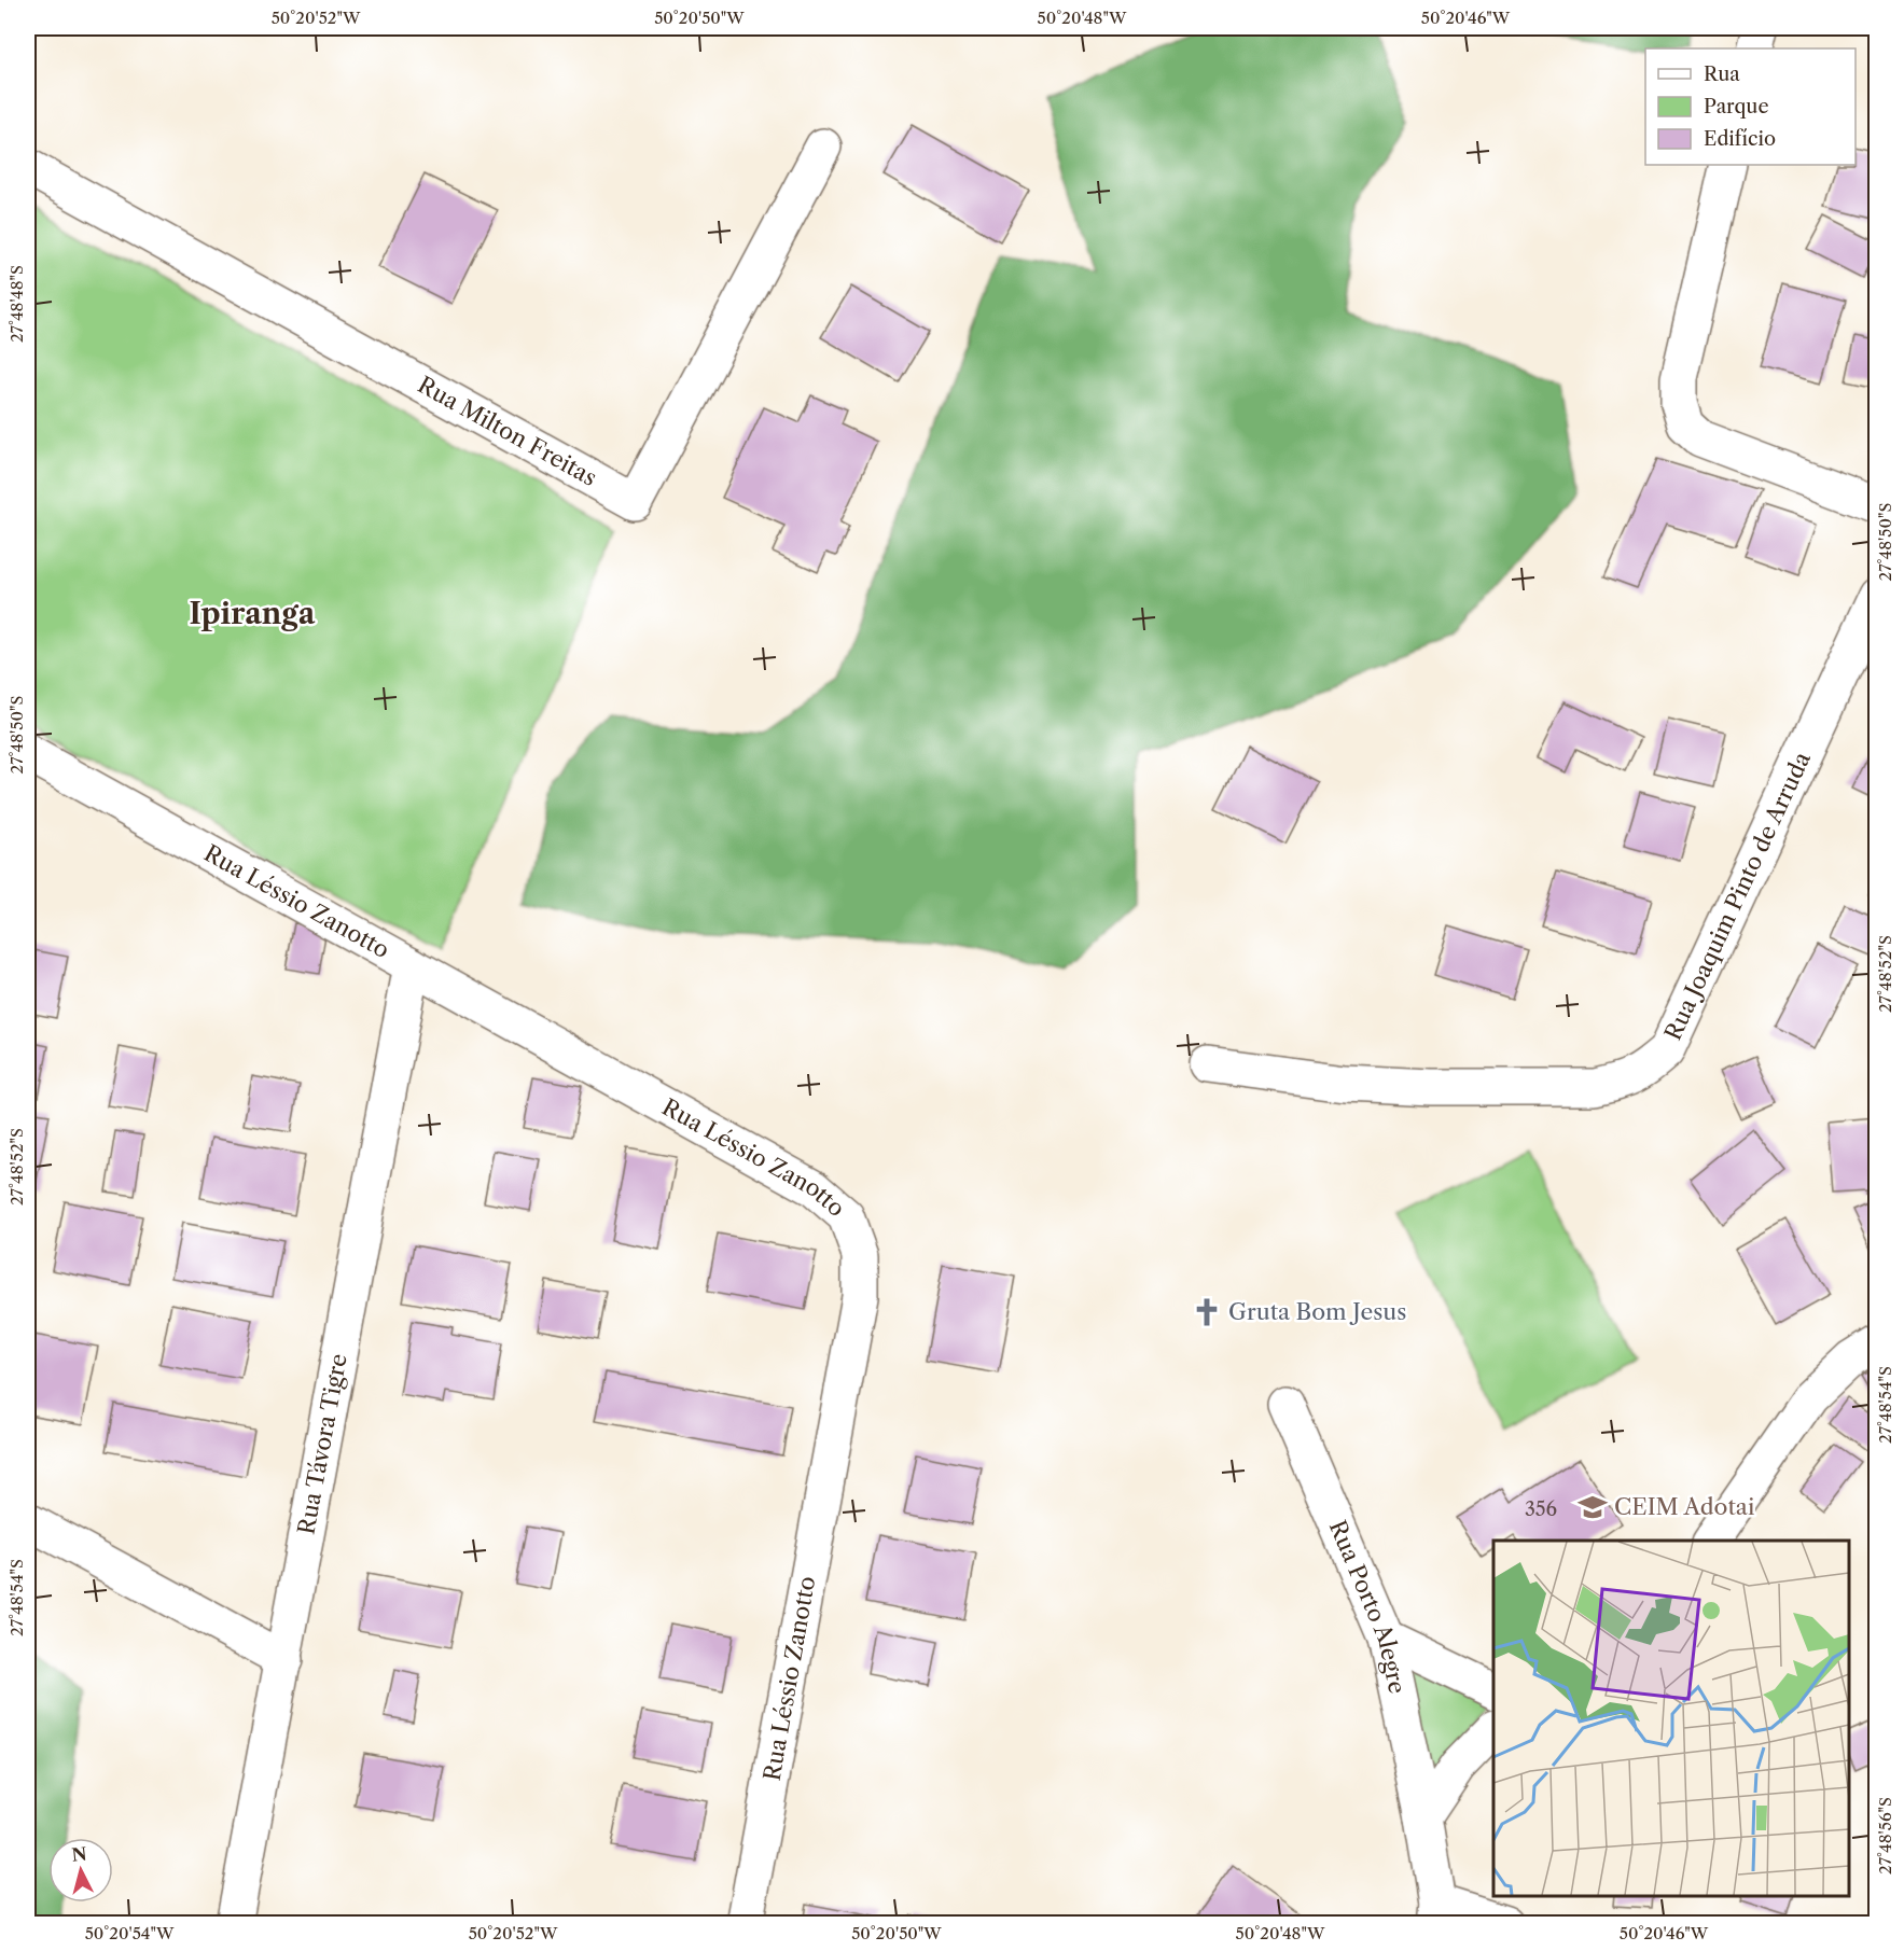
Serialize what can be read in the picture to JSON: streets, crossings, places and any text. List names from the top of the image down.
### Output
{
  "streets": {
    "street": [
      "Rua Milton Freitas",
      "Rua Joaquim Pinto de Arruda",
      "Rua Léssio Zanotto",
      "Rua Távora Tigre",
      "Rua Porto Alegre"
    ]
  },
  "crossings": [
    ["Rua Léssio Zanotto", "Rua Távora Tigre"]
  ],
  "districts": ["Ipiranga"],
  "places": {
    "church": ["Gruta Bom Jesus"],
    "school or university": ["CEIM Adotai"]
  },
  "house_numbers": ["356"],
  "legend": ["Rua", "Parque", "Edifício"],
  "north": "top",
  "coordinates": [
    "50°20'52\"W",
    "50°20'50\"W",
    "50°20'48\"W",
    "50°20'46\"W",
    "27°48'48\"S",
    "27°48'50\"S",
    "27°48'52\"S",
    "27°48'54\"S",
    "27°48'56\"S",
    "50°20'54\"W"
  ]
}
